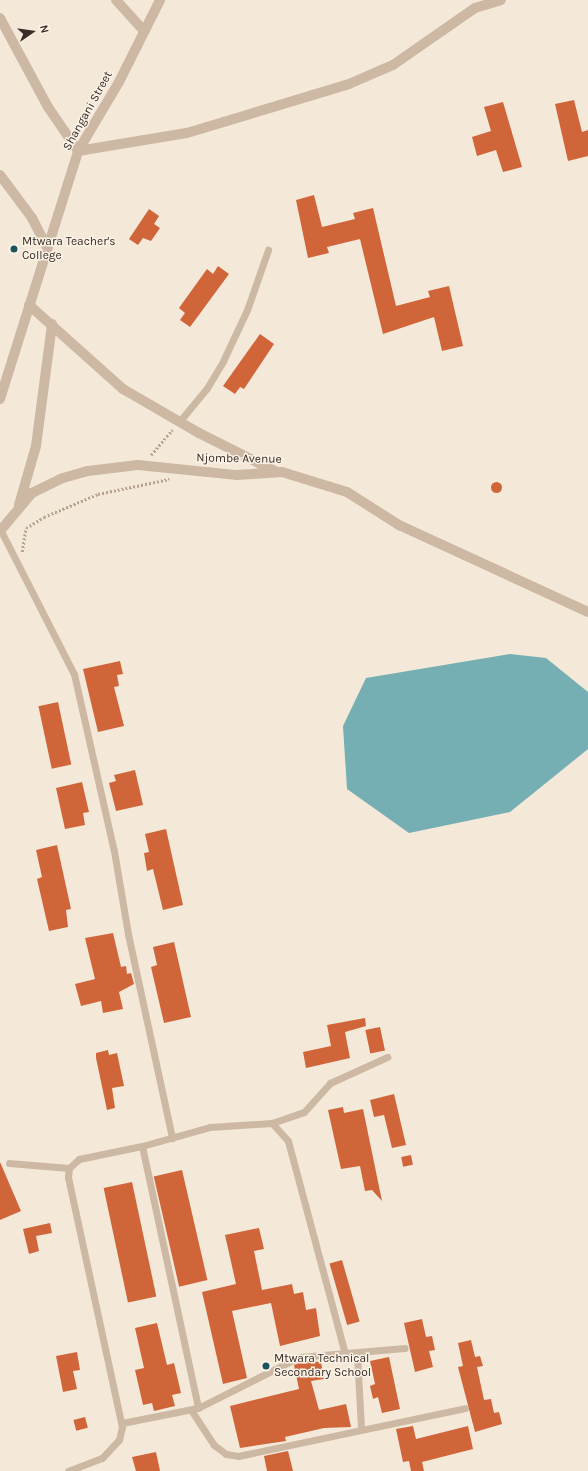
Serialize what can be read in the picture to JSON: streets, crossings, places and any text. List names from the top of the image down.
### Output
{
  "streets": {
    "street": ["Shangani Street", "Njombe Avenue"]
  },
  "places": ["Mtwara Teacher's College", "Mtwara Technical Secondary School"],
  "north": "right"
}
